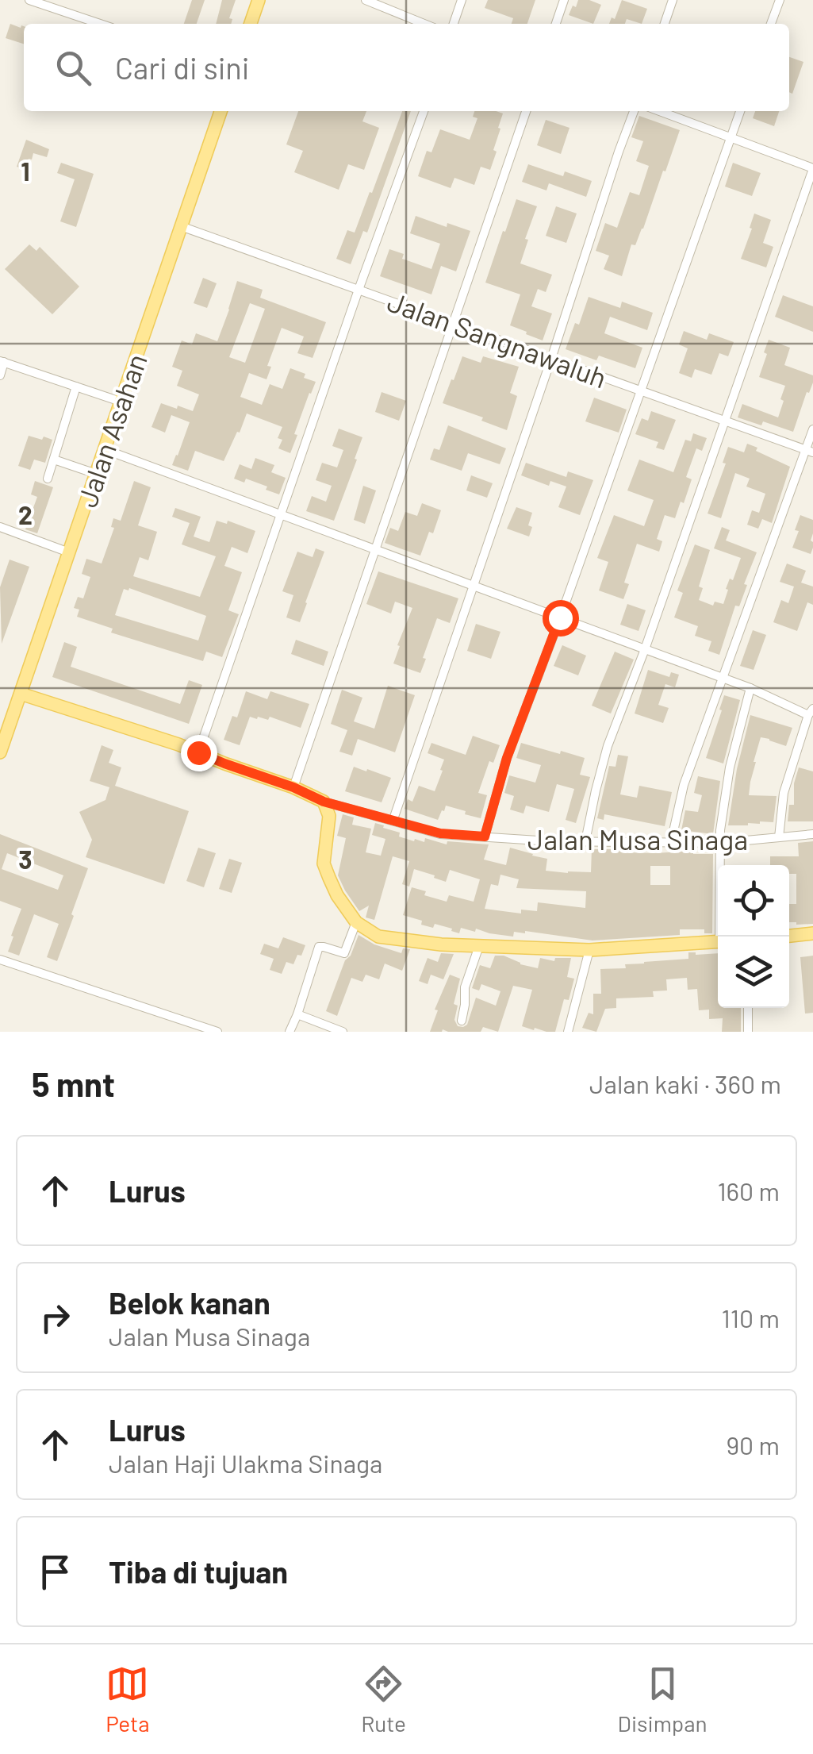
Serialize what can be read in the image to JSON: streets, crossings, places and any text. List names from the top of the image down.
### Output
{
  "streets": {
    "main road": ["Jalan Asahan"],
    "street": ["Jalan Sangnawaluh", "Jalan Musa Sinaga"]
  },
  "crossings": [
    ["Jalan Sangnawaluh", "Jalan Asahan"]
  ],
  "page": {
    "search": "Cari di sini",
    "heading": ["5 mnt", "Jalan kaki · 360 m"],
    "list": [
      ["Lurus", "160 m"],
      ["Belok kanan", "Jalan Musa Sinaga", "110 m"],
      ["Lurus", "Jalan Haji Ulakma Sinaga", "90 m"],
      "Tiba di tujuan"
    ],
    "nav": ["Peta", "Rute", "Disimpan"]
  },
  "grid": {
    "rows": ["1", "2", "3"]
  }
}
